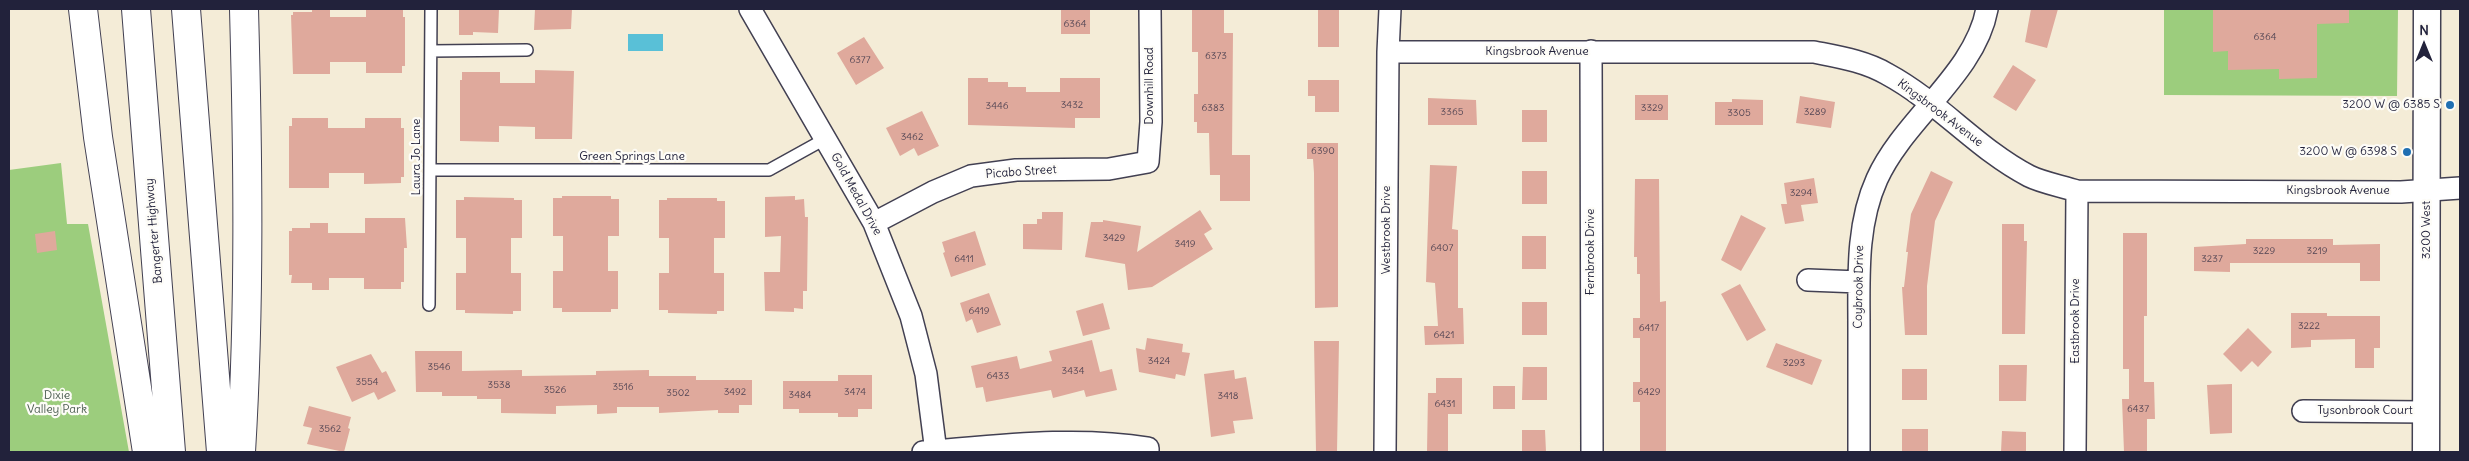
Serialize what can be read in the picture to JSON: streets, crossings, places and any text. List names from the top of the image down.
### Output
{
  "streets": {
    "highway": ["Bangerter Highway"],
    "street": [
      "Kingsbrook Avenue",
      "Downhill Road",
      "Picabo Street",
      "Gold Medal Drive",
      "Westbrook Drive",
      "3200 West",
      "Fernbrook Drive",
      "Coybrook Drive",
      "Eastbrook Drive",
      "Tysonbrook Court"
    ],
    "lane": ["Laura Jo Lane", "Green Springs Lane"]
  },
  "crossings": [
    ["Kingsbrook Avenue", "Westbrook Drive"],
    ["Kingsbrook Avenue", "3200 West"],
    ["Kingsbrook Avenue", "Fernbrook Drive"],
    ["Kingsbrook Avenue", "Coybrook Drive"],
    ["Kingsbrook Avenue", "Eastbrook Drive"],
    ["Downhill Road", "Picabo Street"],
    ["Laura Jo Lane", "Green Springs Lane"],
    ["Green Springs Lane", "Gold Medal Drive"],
    ["Picabo Street", "Gold Medal Drive"],
    ["3200 West", "Tysonbrook Court"]
  ],
  "parks": ["Dixie Valley Park"],
  "places": ["3200 W @ 6385 S", "3200 W @ 6398 S"],
  "house_numbers": [
    "6364",
    "6364",
    "6373",
    "6377",
    "3432",
    "3446",
    "6383",
    "3329",
    "3365",
    "3289",
    "3305",
    "3462",
    "6390",
    "3294",
    "3429",
    "3419",
    "6407",
    "3229",
    "3219",
    "6411",
    "3237",
    "6419",
    "3222",
    "6417",
    "6421",
    "3424",
    "3293",
    "3546",
    "3434",
    "6433",
    "3554",
    "3538",
    "3516",
    "3526",
    "3492",
    "3474",
    "6429",
    "3502",
    "3484",
    "3418",
    "6431",
    "6437",
    "3562"
  ],
  "north": "top"
}
